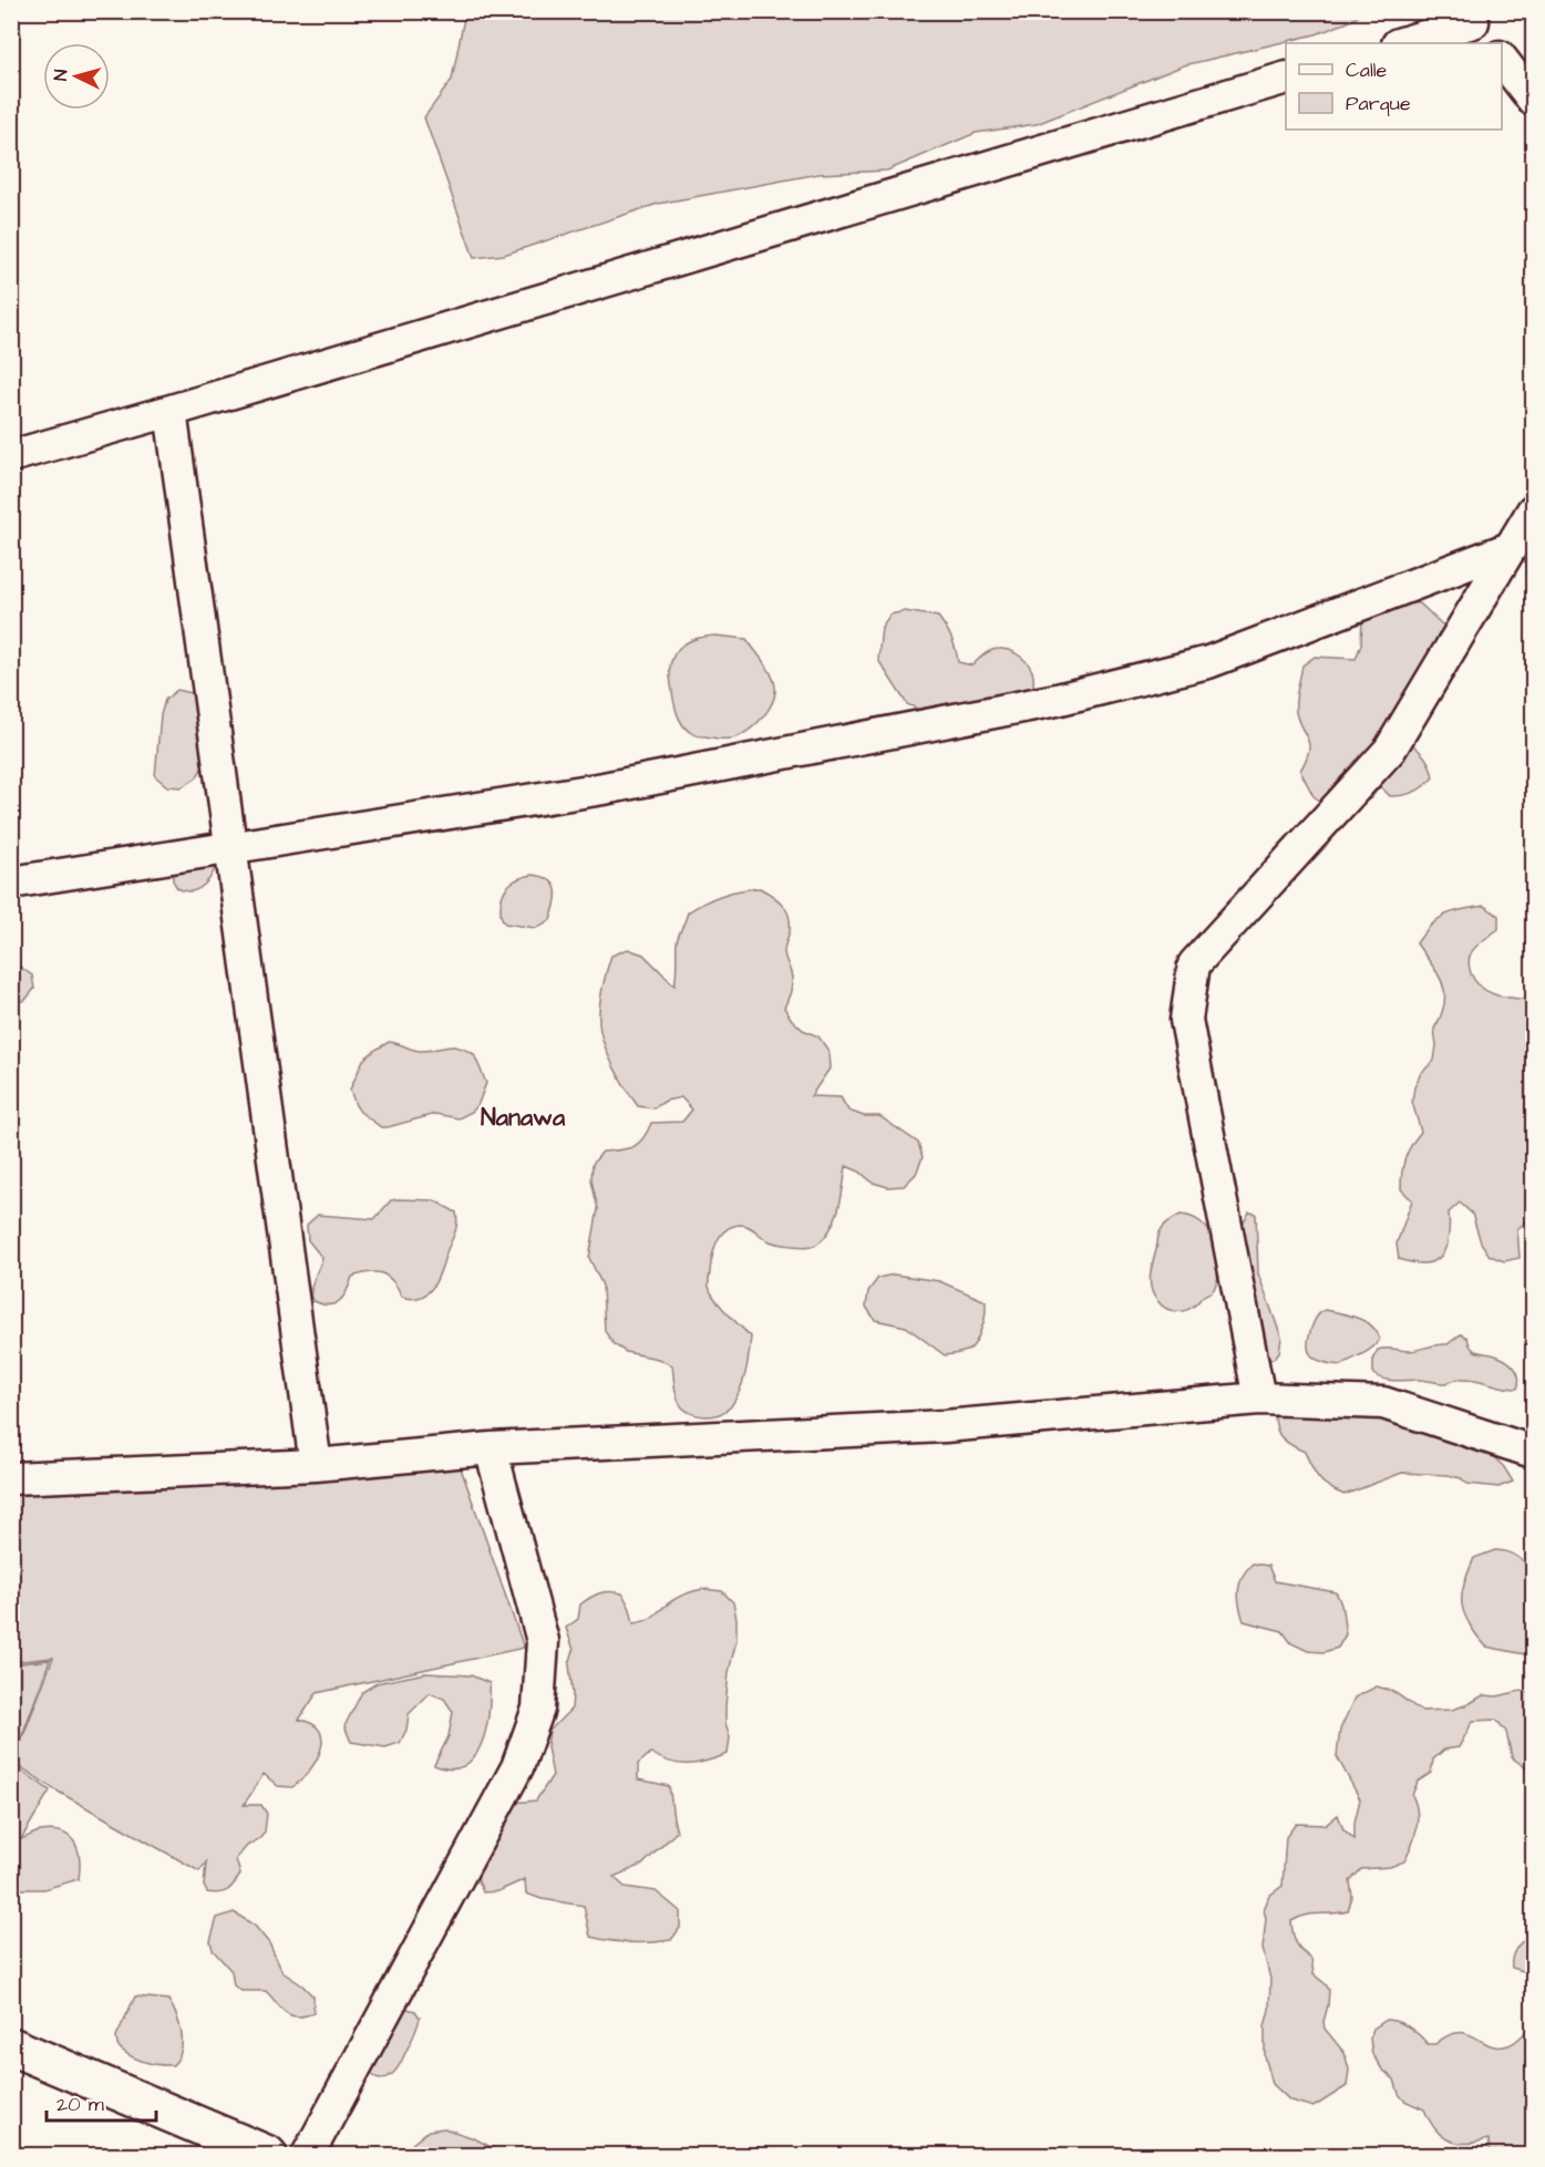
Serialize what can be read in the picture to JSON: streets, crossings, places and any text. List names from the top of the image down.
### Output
{
  "districts": ["Nanawa"],
  "legend": ["Calle", "Parque"],
  "scale_bar": "20 m",
  "north": "left"
}
